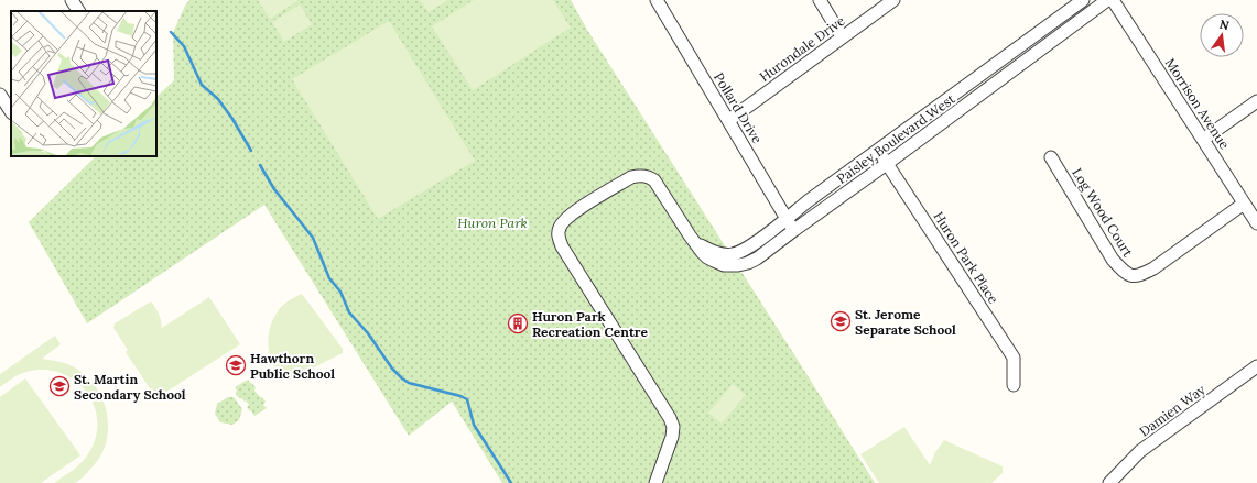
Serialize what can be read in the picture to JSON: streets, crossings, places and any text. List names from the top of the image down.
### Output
{
  "streets": {
    "street": [
      "Hurondale Drive",
      "Morrison Avenue",
      "Pollard Drive",
      "Paisley Boulevard West",
      "Log Wood Court",
      "Huron Park Place",
      "Damien Way"
    ]
  },
  "crossings": [
    ["Hurondale Drive", "Pollard Drive"],
    ["Morrison Avenue", "Log Wood Court"],
    ["Pollard Drive", "Paisley Boulevard West"],
    ["Paisley Boulevard West", "Huron Park Place"]
  ],
  "parks": ["Huron Park"],
  "places": {
    "school or university": ["St. Jerome Separate School", "Hawthorn Public School", "St. Martin Secondary School"],
    "building": ["Huron Park Recreation Centre"]
  },
  "north": "top"
}
